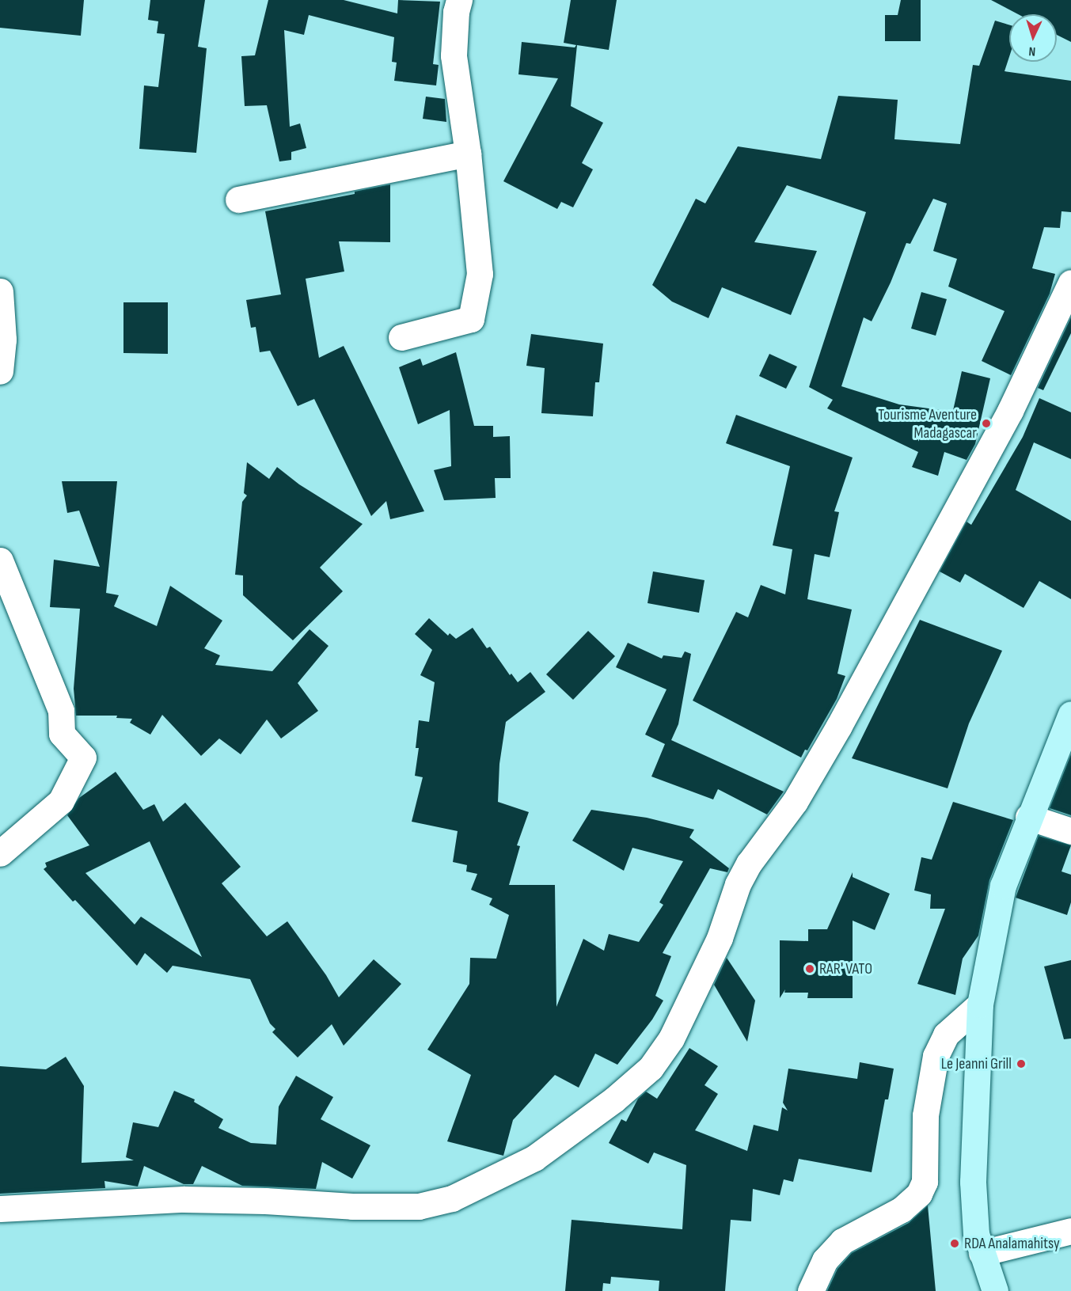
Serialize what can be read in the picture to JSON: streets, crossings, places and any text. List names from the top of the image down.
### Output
{
  "places": [
    "Tourisme Aventure Madagascar",
    "RAR' VATO",
    "Le Jeanni Grill",
    "RDA Analamahitsy"
  ],
  "north": "bottom"
}
